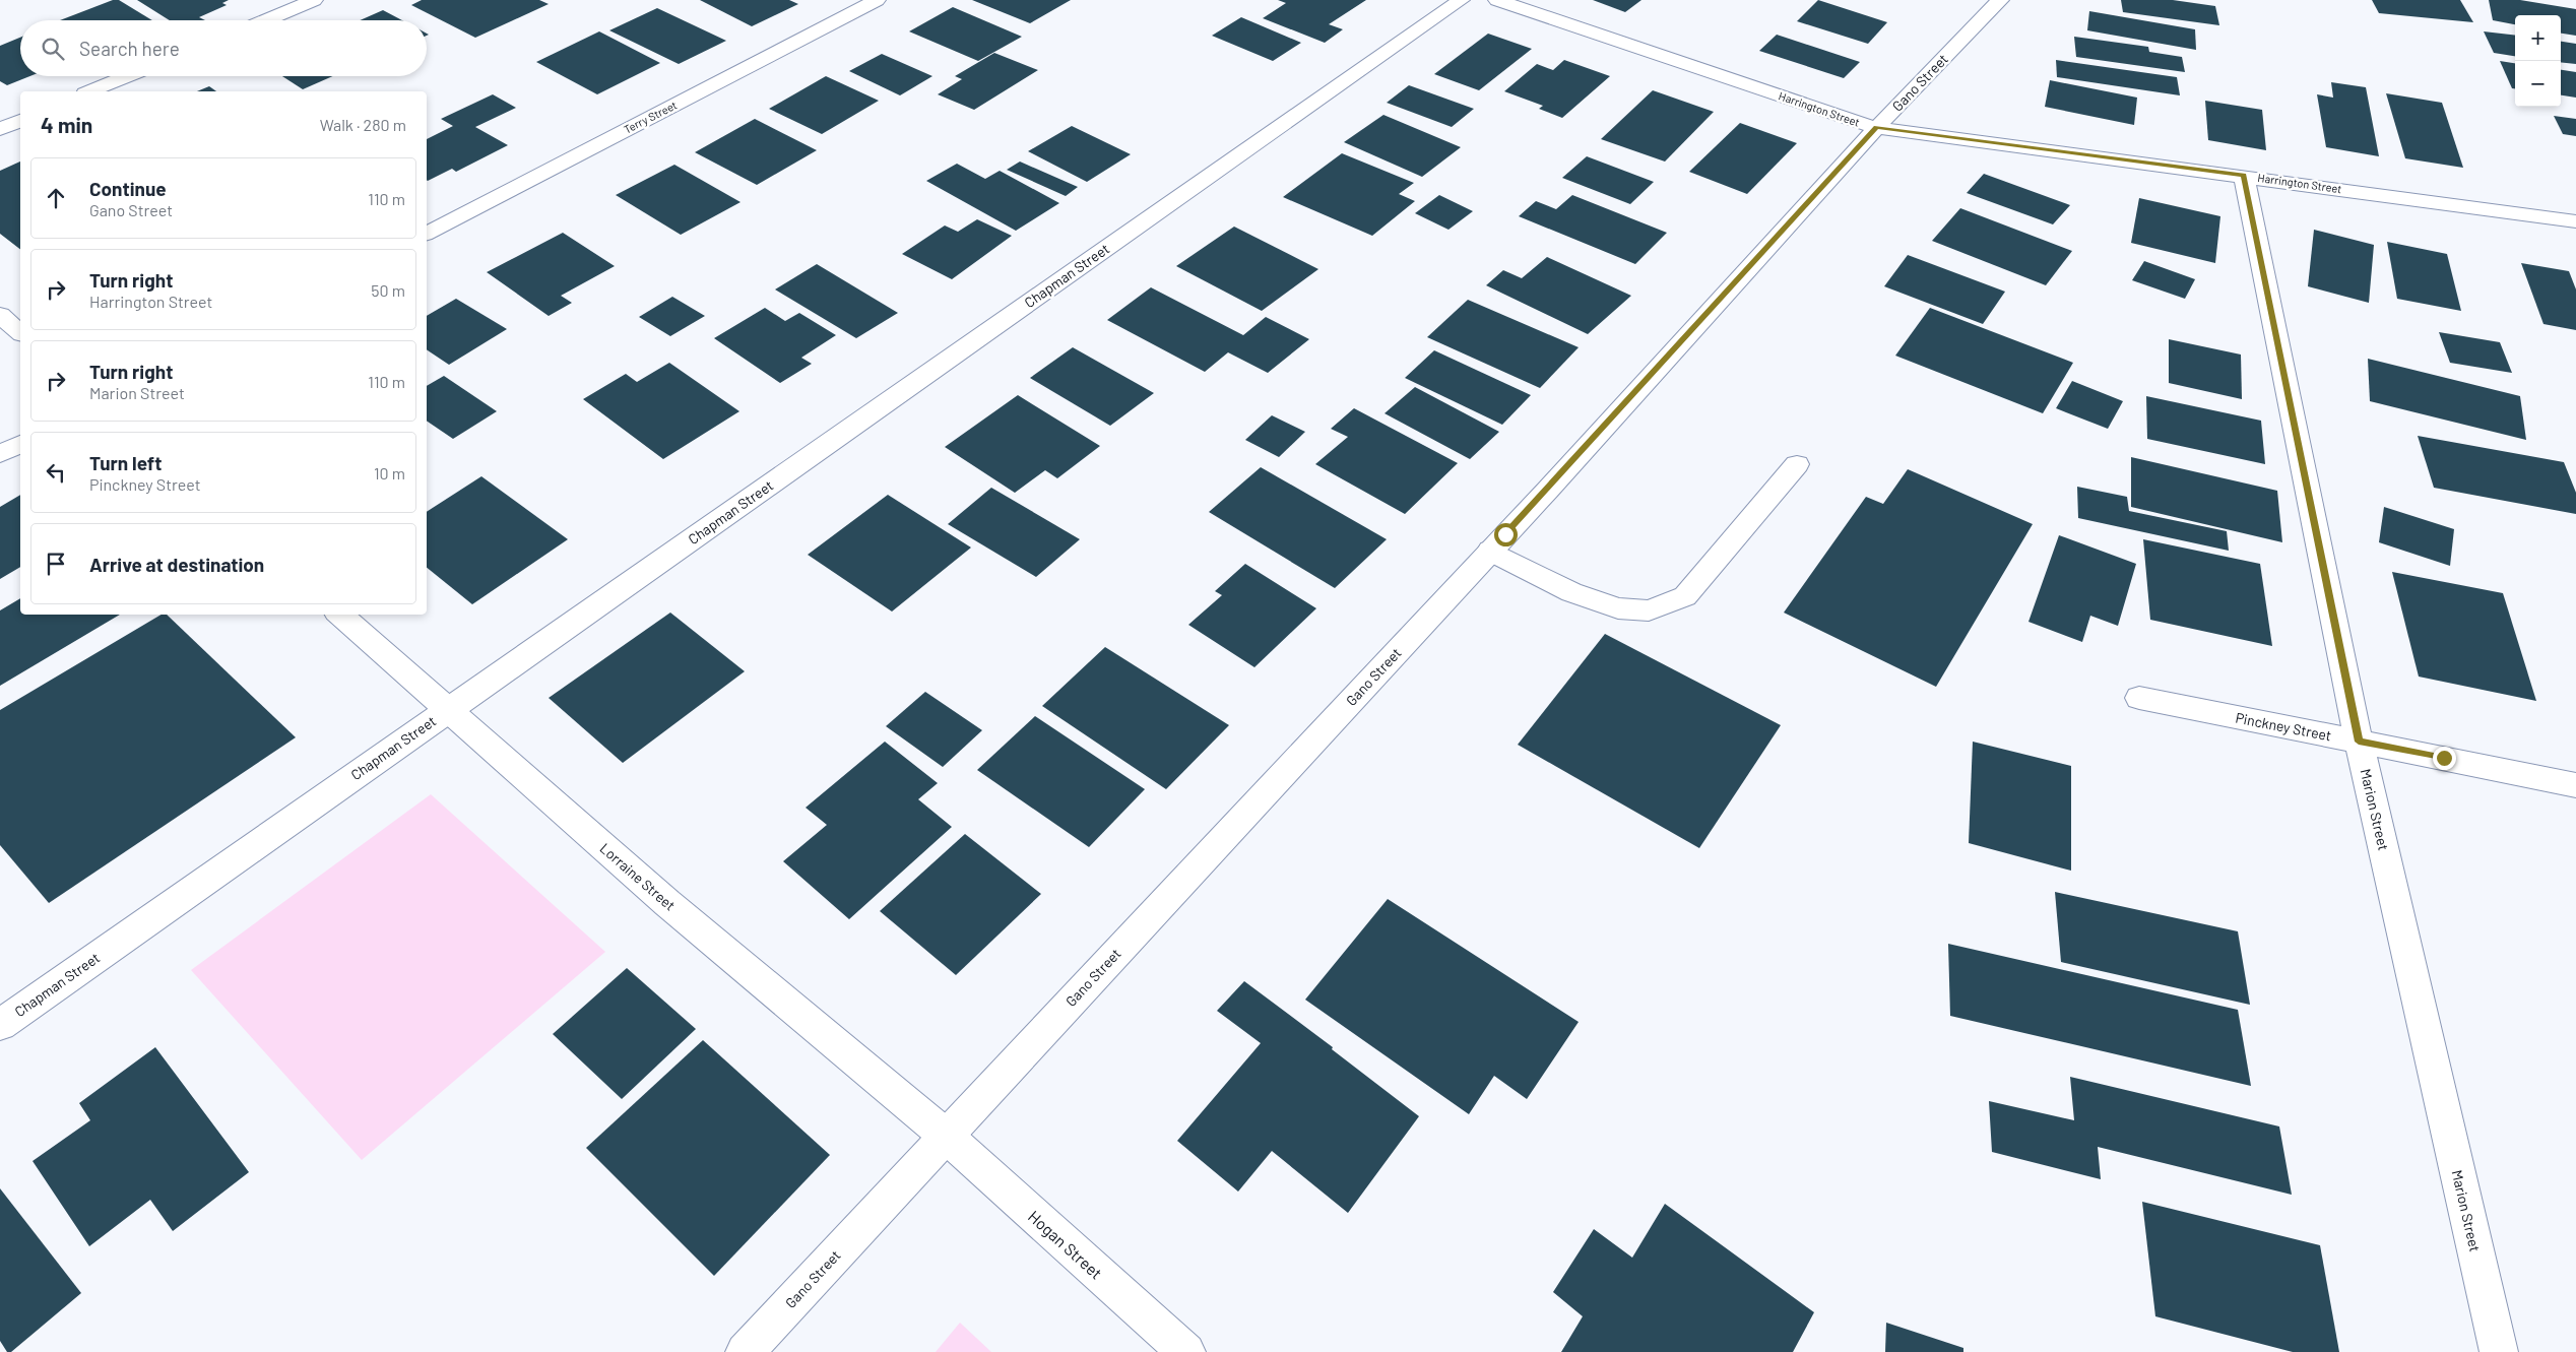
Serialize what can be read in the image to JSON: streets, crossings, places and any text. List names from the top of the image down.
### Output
{
  "streets": {
    "street": [
      "Gano Street",
      "Harrington Street",
      "Terry Street",
      "Chapman Street",
      "Pinckney Street",
      "Marion Street",
      "Lorraine Street",
      "Hogan Street"
    ]
  },
  "crossings": [
    ["Gano Street", "Harrington Street"],
    ["Gano Street", "Lorraine Street"],
    ["Gano Street", "Hogan Street"],
    ["Harrington Street", "Marion Street"],
    ["Chapman Street", "Lorraine Street"],
    ["Pinckney Street", "Marion Street"],
    ["Lorraine Street", "Hogan Street"]
  ],
  "page": {
    "map_buttons": ["+", "−"],
    "search": "Search here",
    "heading": ["4 min", "Walk · 280 m"],
    "list": [
      ["Continue", "Gano Street", "110 m"],
      ["Turn right", "Harrington Street", "50 m"],
      ["Turn right", "Marion Street", "110 m"],
      ["Turn left", "Pinckney Street", "10 m"],
      "Arrive at destination"
    ]
  }
}
